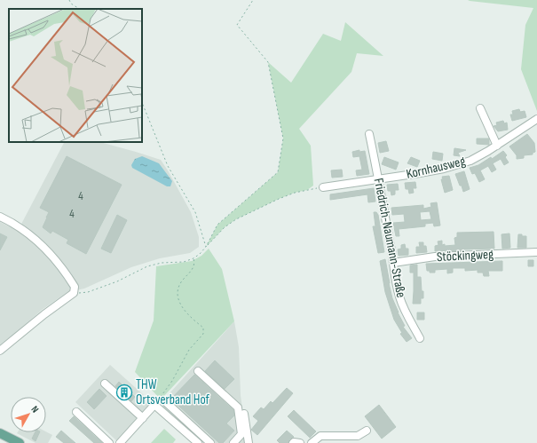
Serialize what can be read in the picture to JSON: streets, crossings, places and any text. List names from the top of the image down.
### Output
{
  "streets": {
    "street": ["Kornhausweg", "Friedrich-Naumann-Straße", "Stöckingweg"]
  },
  "crossings": [
    ["Kornhausweg", "Friedrich-Naumann-Straße"],
    ["Friedrich-Naumann-Straße", "Stöckingweg"]
  ],
  "places": {
    "building": ["THW Ortsverband Hof"]
  },
  "house_numbers": ["4", "4"],
  "north": "top right"
}
